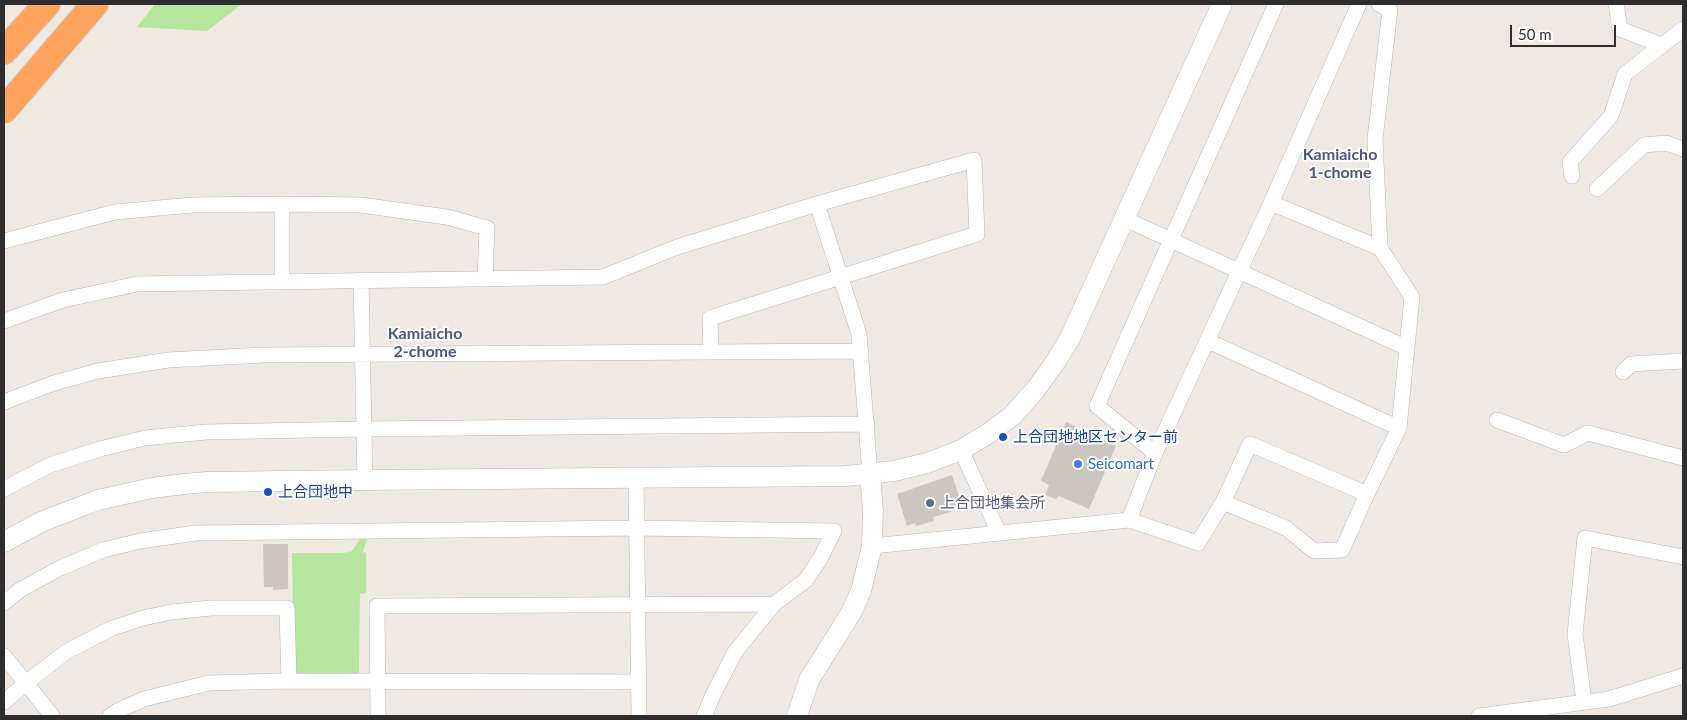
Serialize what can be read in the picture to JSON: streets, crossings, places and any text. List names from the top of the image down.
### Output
{
  "districts": ["Kamiaicho 1-chome", "Kamiaicho 2-chome"],
  "places": [
    "上合団地地区センター前",
    "Seicomart",
    "上合団地中",
    "上合団地集会所"
  ],
  "scale_bar": "50 m"
}
